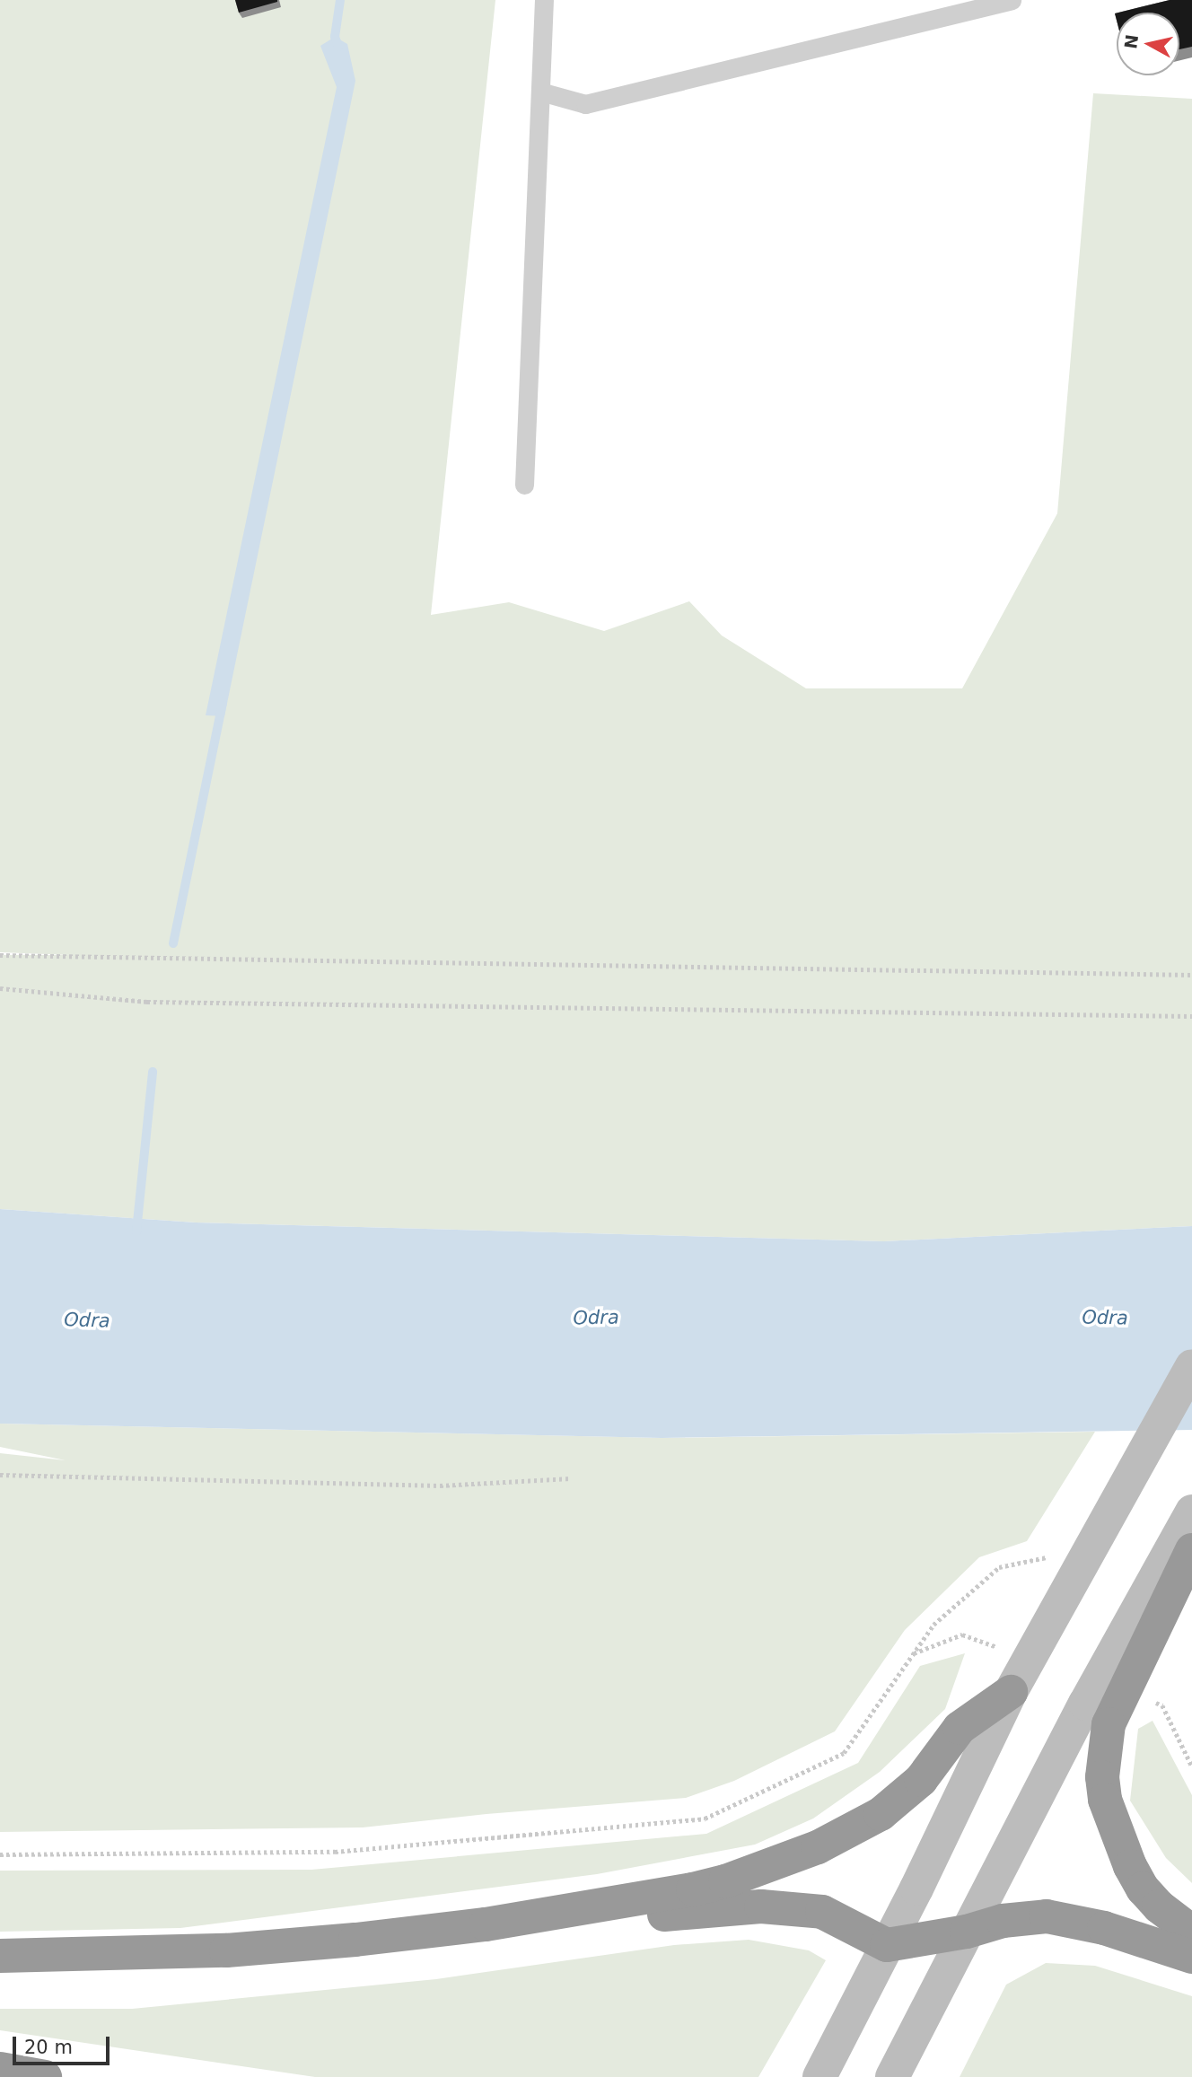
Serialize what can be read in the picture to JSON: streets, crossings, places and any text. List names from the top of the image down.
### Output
{
  "water": ["Odra"],
  "scale_bar": "20 m",
  "north": "left"
}
